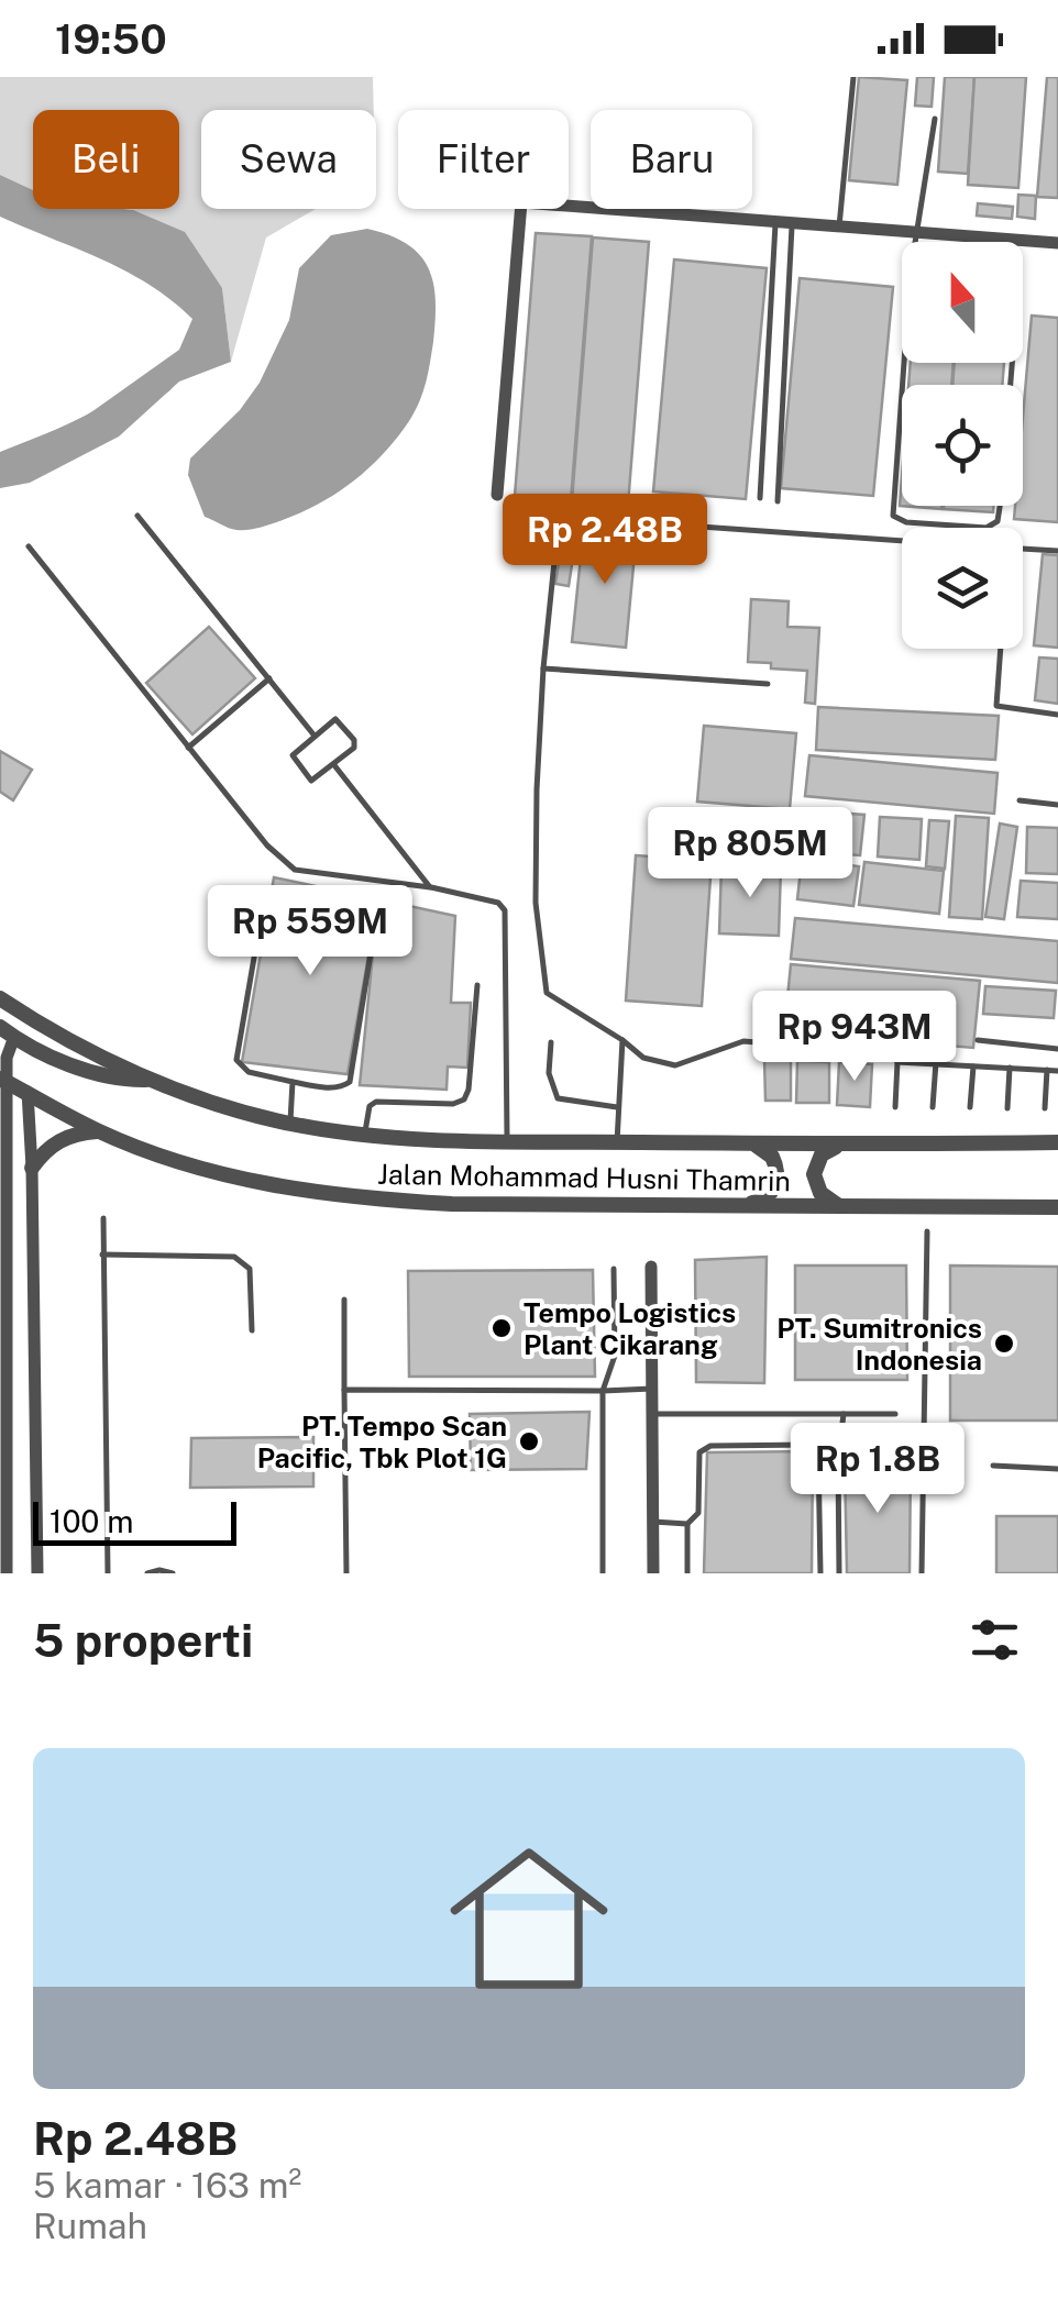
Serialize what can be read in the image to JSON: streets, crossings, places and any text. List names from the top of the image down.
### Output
{
  "streets": {
    "street": ["Jalan Mohammad Husni Thamrin"]
  },
  "places": ["Tempo Logistics Plant Cikarang", "PT. Sumitronics Indonesia", "PT. Tempo Scan Pacific, Tbk Plot 1G"],
  "scale_bar": "100 m",
  "north": "top",
  "page": {
    "status": "19:50",
    "chip": [
      "Beli",
      "Sewa",
      "Filter",
      "Baru"
    ],
    "price": [
      "Rp 2.48B",
      "Rp 805M",
      "Rp 559M",
      "Rp 943M",
      "Rp 1.8B"
    ],
    "scale": "100 m",
    "heading": "5 properti",
    "list": [
      {
        "name": "Rp 2.48B",
        "note": "5 kamar · 163 m² · Rumah"
      }
    ]
  }
}
